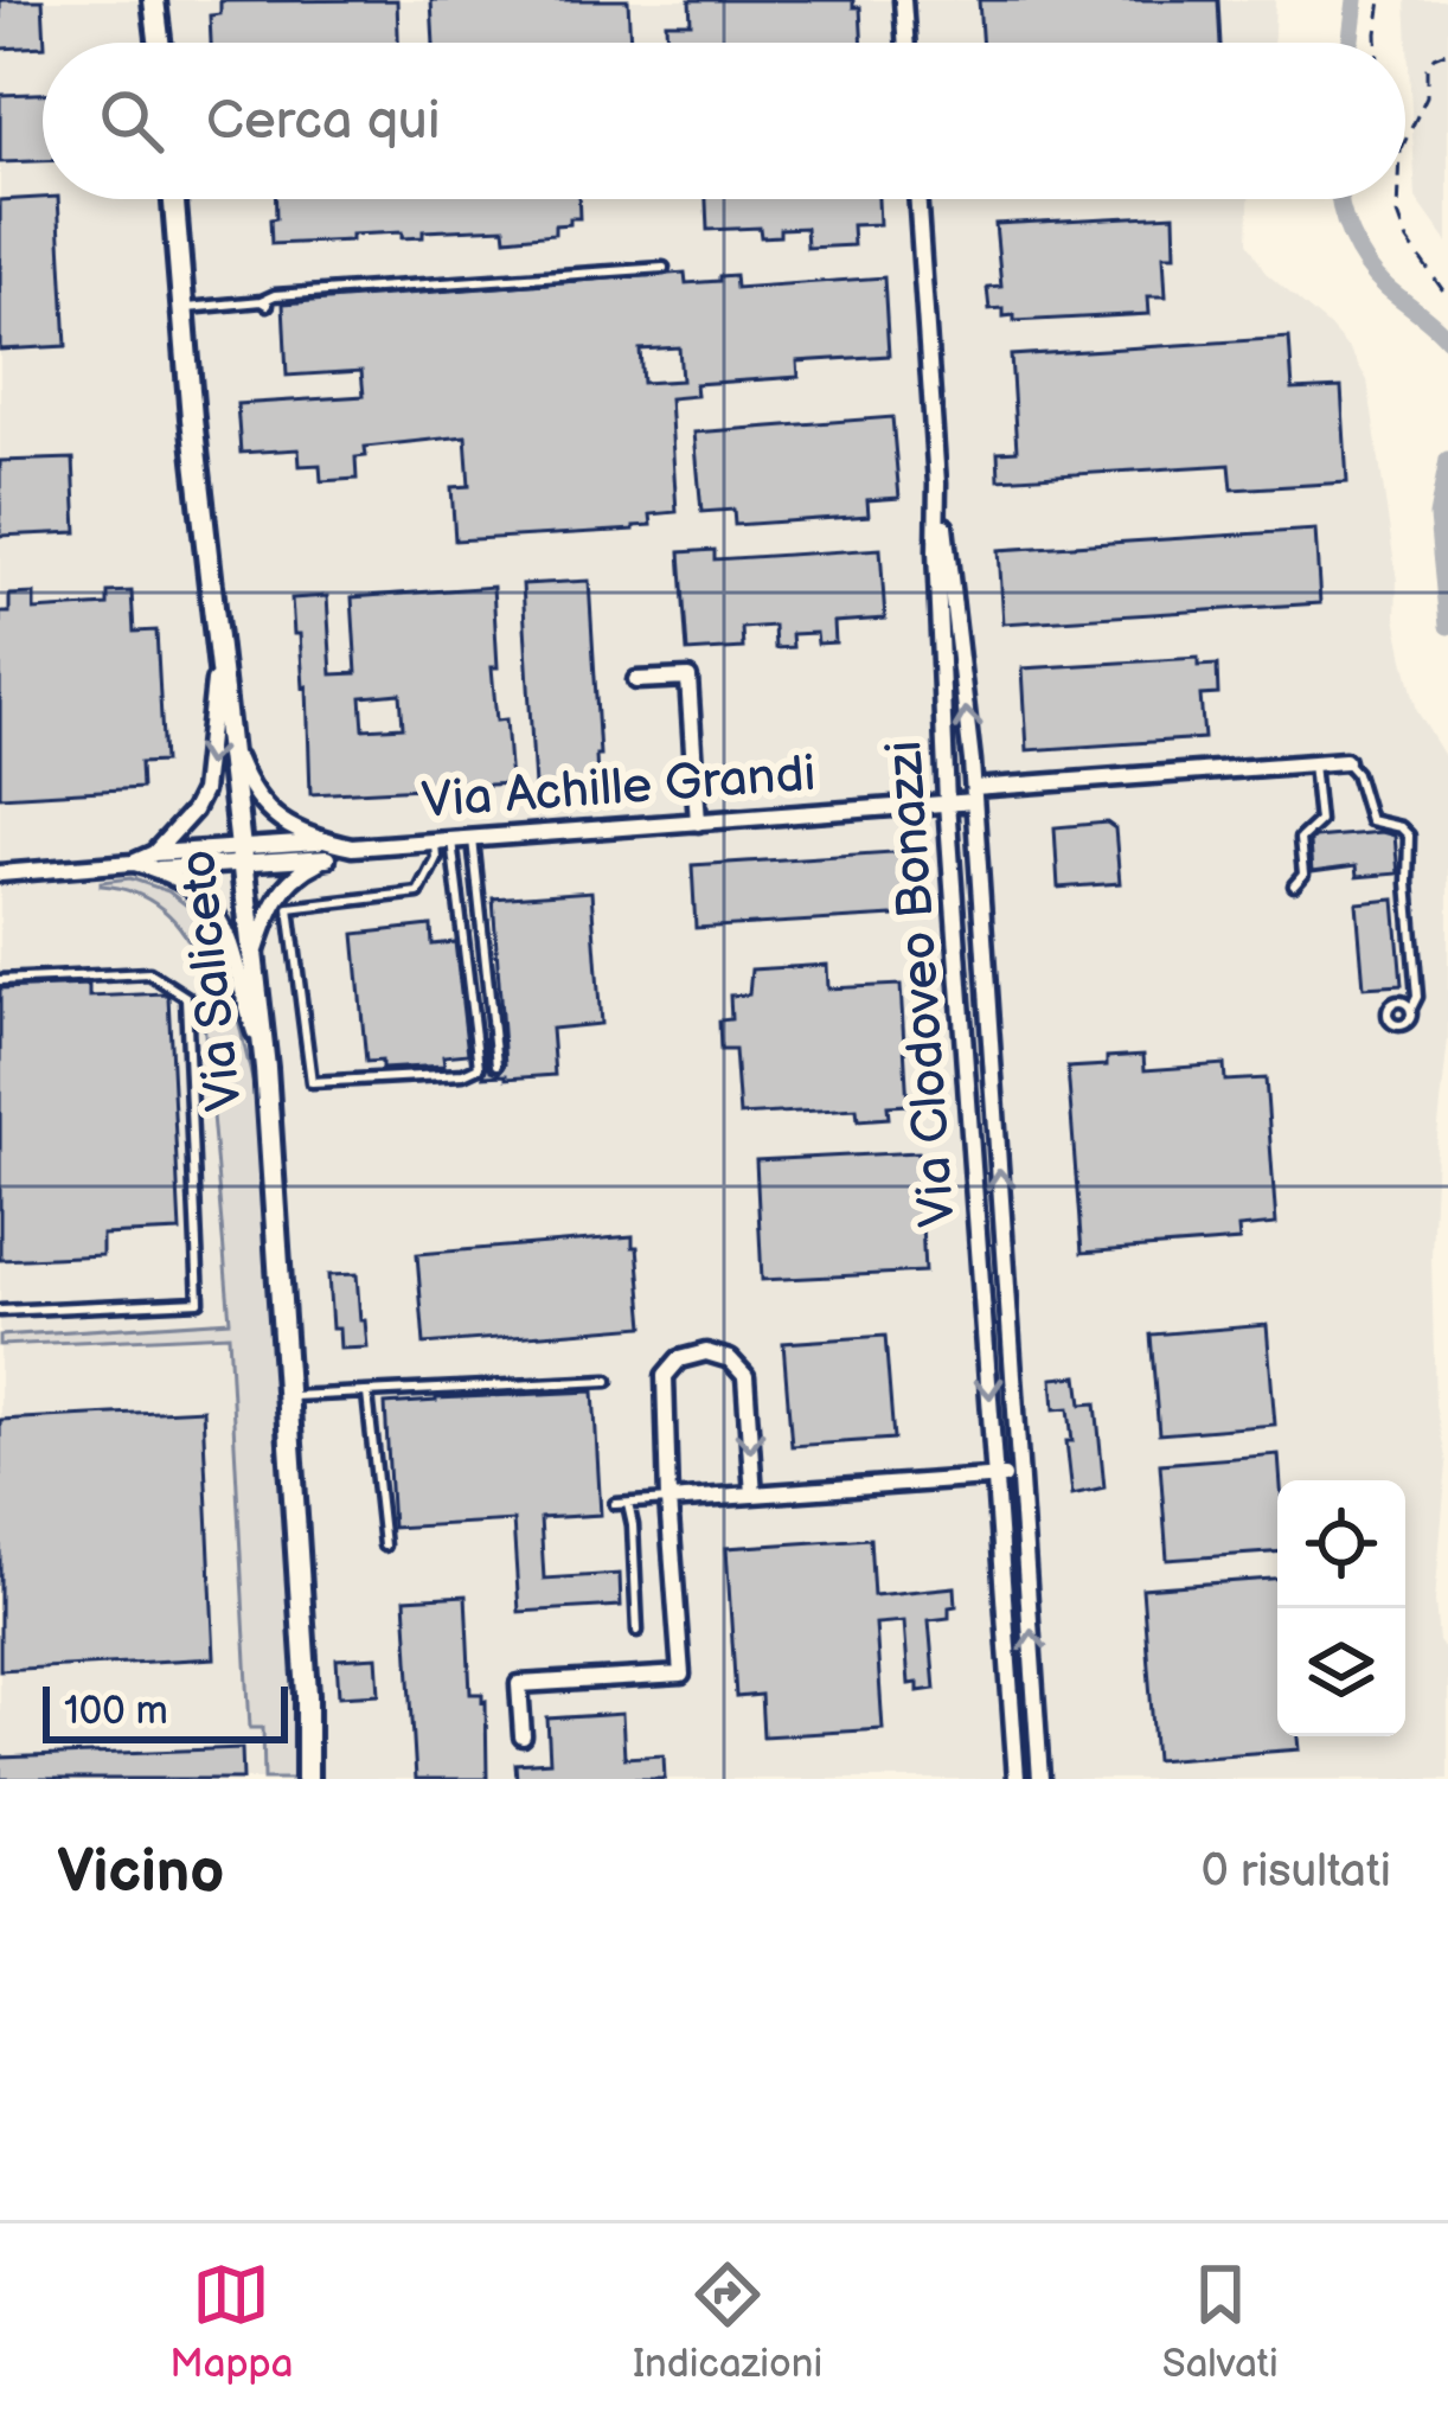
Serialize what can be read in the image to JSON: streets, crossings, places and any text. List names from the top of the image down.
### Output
{
  "streets": {
    "main road": ["Via Saliceto"],
    "street": ["Via Achille Grandi", "Via Clodoveo Bonazzi"]
  },
  "crossings": [
    ["Via Achille Grandi", "Via Saliceto"],
    ["Via Achille Grandi", "Via Clodoveo Bonazzi"]
  ],
  "scale_bar": "100 m",
  "page": {
    "search": "Cerca qui",
    "scale": "100 m",
    "heading": ["Vicino", "0 risultati"],
    "nav": ["Mappa", "Indicazioni", "Salvati"]
  }
}
